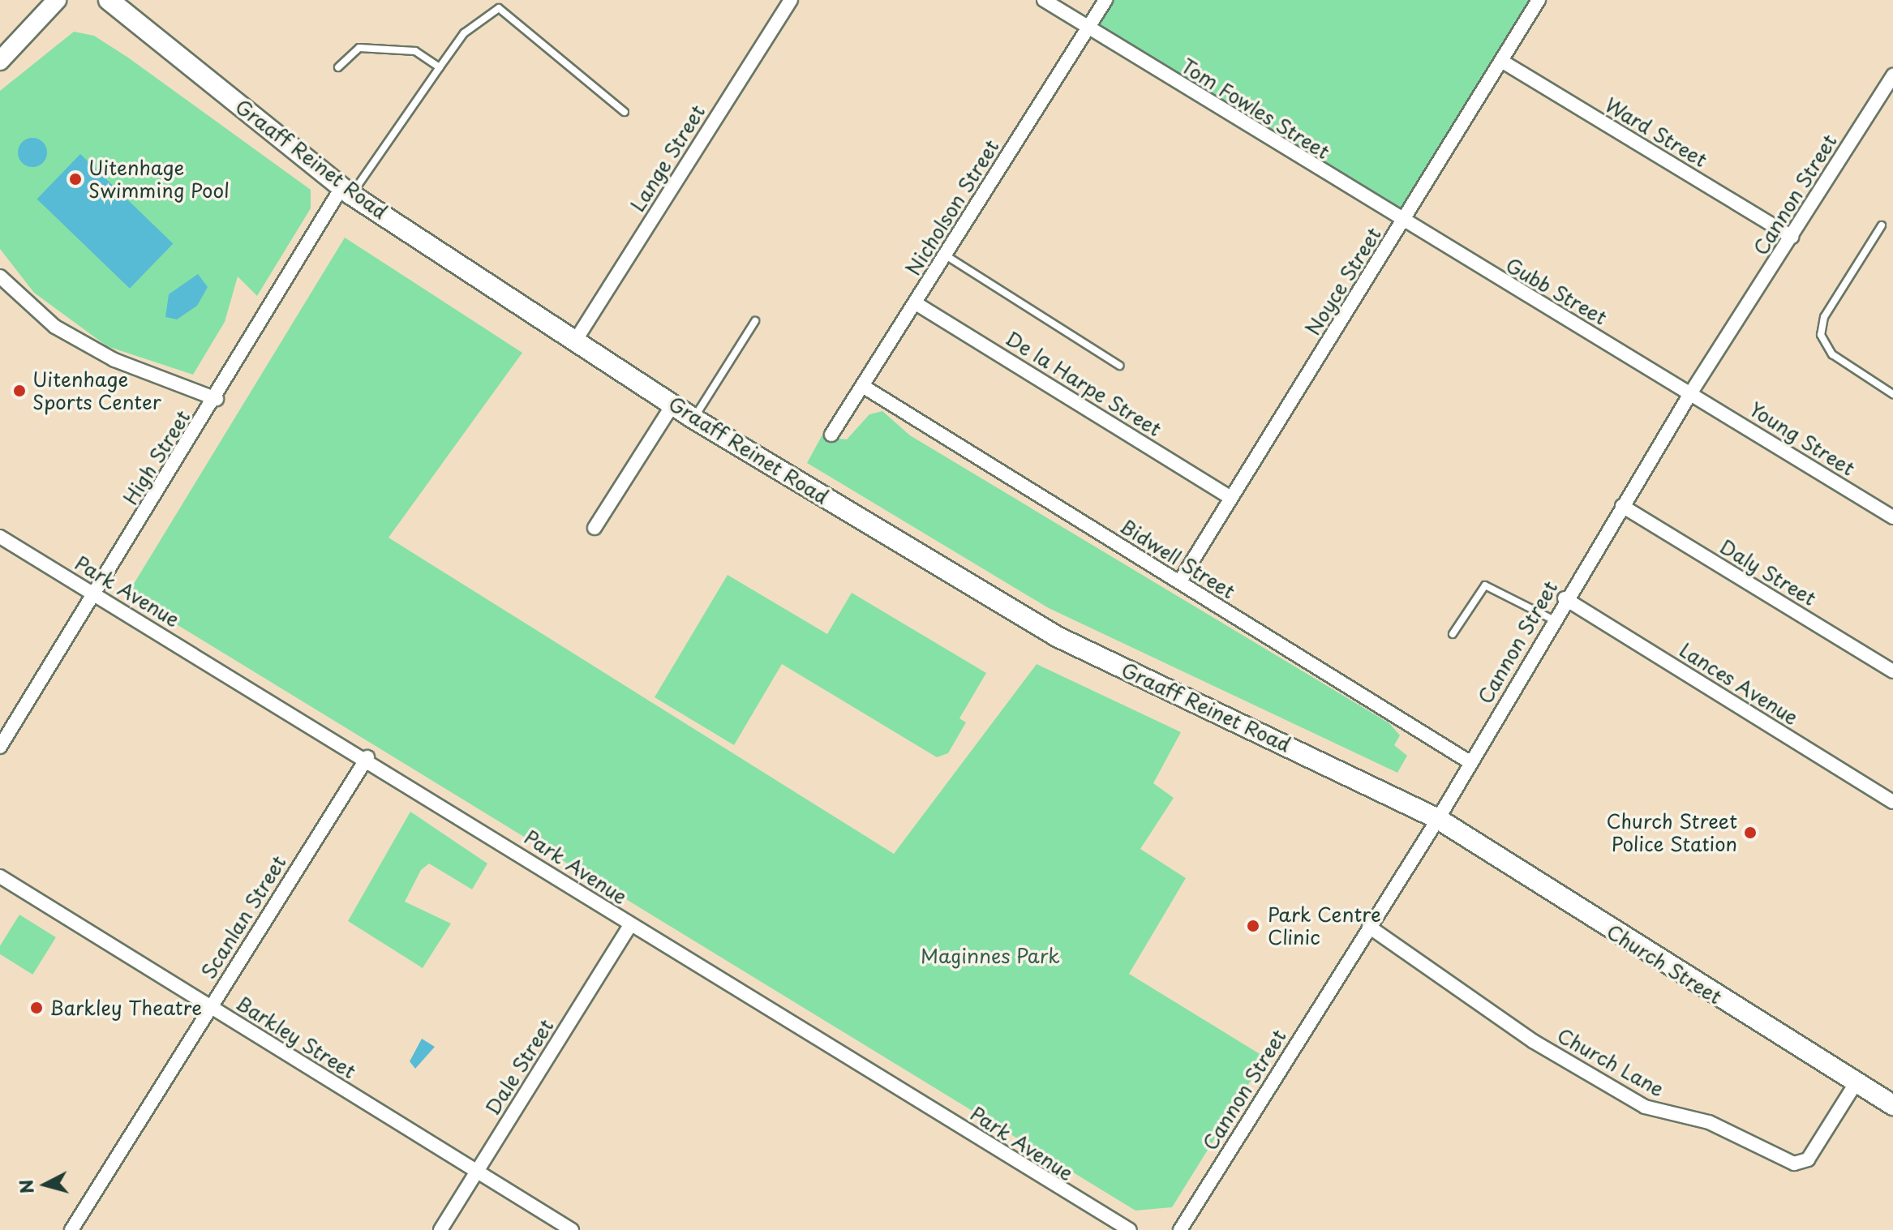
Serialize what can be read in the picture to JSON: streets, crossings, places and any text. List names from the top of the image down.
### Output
{
  "streets": {
    "main road": ["Graaff Reinet Road", "Church Street"],
    "street": [
      "Tom Fowles Street",
      "Ward Street",
      "Lange Street",
      "Cannon Street",
      "Nicholson Street",
      "Noyce Street",
      "Gubb Street",
      "De la Harpe Street",
      "Young Street",
      "High Street",
      "Bidwell Street",
      "Daly Street",
      "Park Avenue",
      "Lances Avenue",
      "Scanlan Street",
      "Barkley Street",
      "Church Lane",
      "Dale Street"
    ]
  },
  "crossings": [
    ["Tom Fowles Street", "Nicholson Street"],
    ["Tom Fowles Street", "Noyce Street"],
    ["Tom Fowles Street", "Gubb Street"],
    ["Ward Street", "Cannon Street"],
    ["Ward Street", "Noyce Street"],
    ["Lange Street", "Graaff Reinet Road"],
    ["Graaff Reinet Road", "Cannon Street"],
    ["Graaff Reinet Road", "High Street"],
    ["Graaff Reinet Road", "Church Street"],
    ["Cannon Street", "Gubb Street"],
    ["Cannon Street", "Young Street"],
    ["Cannon Street", "Bidwell Street"],
    ["Cannon Street", "Daly Street"],
    ["Cannon Street", "Lances Avenue"],
    ["Cannon Street", "Church Street"],
    ["Cannon Street", "Church Lane"],
    ["Nicholson Street", "De la Harpe Street"],
    ["Nicholson Street", "Bidwell Street"],
    ["Noyce Street", "Gubb Street"],
    ["Noyce Street", "De la Harpe Street"],
    ["Noyce Street", "Bidwell Street"],
    ["Gubb Street", "Young Street"],
    ["High Street", "Park Avenue"],
    ["Park Avenue", "Scanlan Street"],
    ["Park Avenue", "Dale Street"],
    ["Scanlan Street", "Barkley Street"],
    ["Church Street", "Church Lane"],
    ["Barkley Street", "Dale Street"]
  ],
  "parks": ["Maginnes Park"],
  "places": [
    "Uitenhage Swimming Pool",
    "Uitenhage Sports Center",
    "Church Street Police Station",
    "Park Centre Clinic",
    "Barkley Theatre"
  ],
  "north": "left"
}
